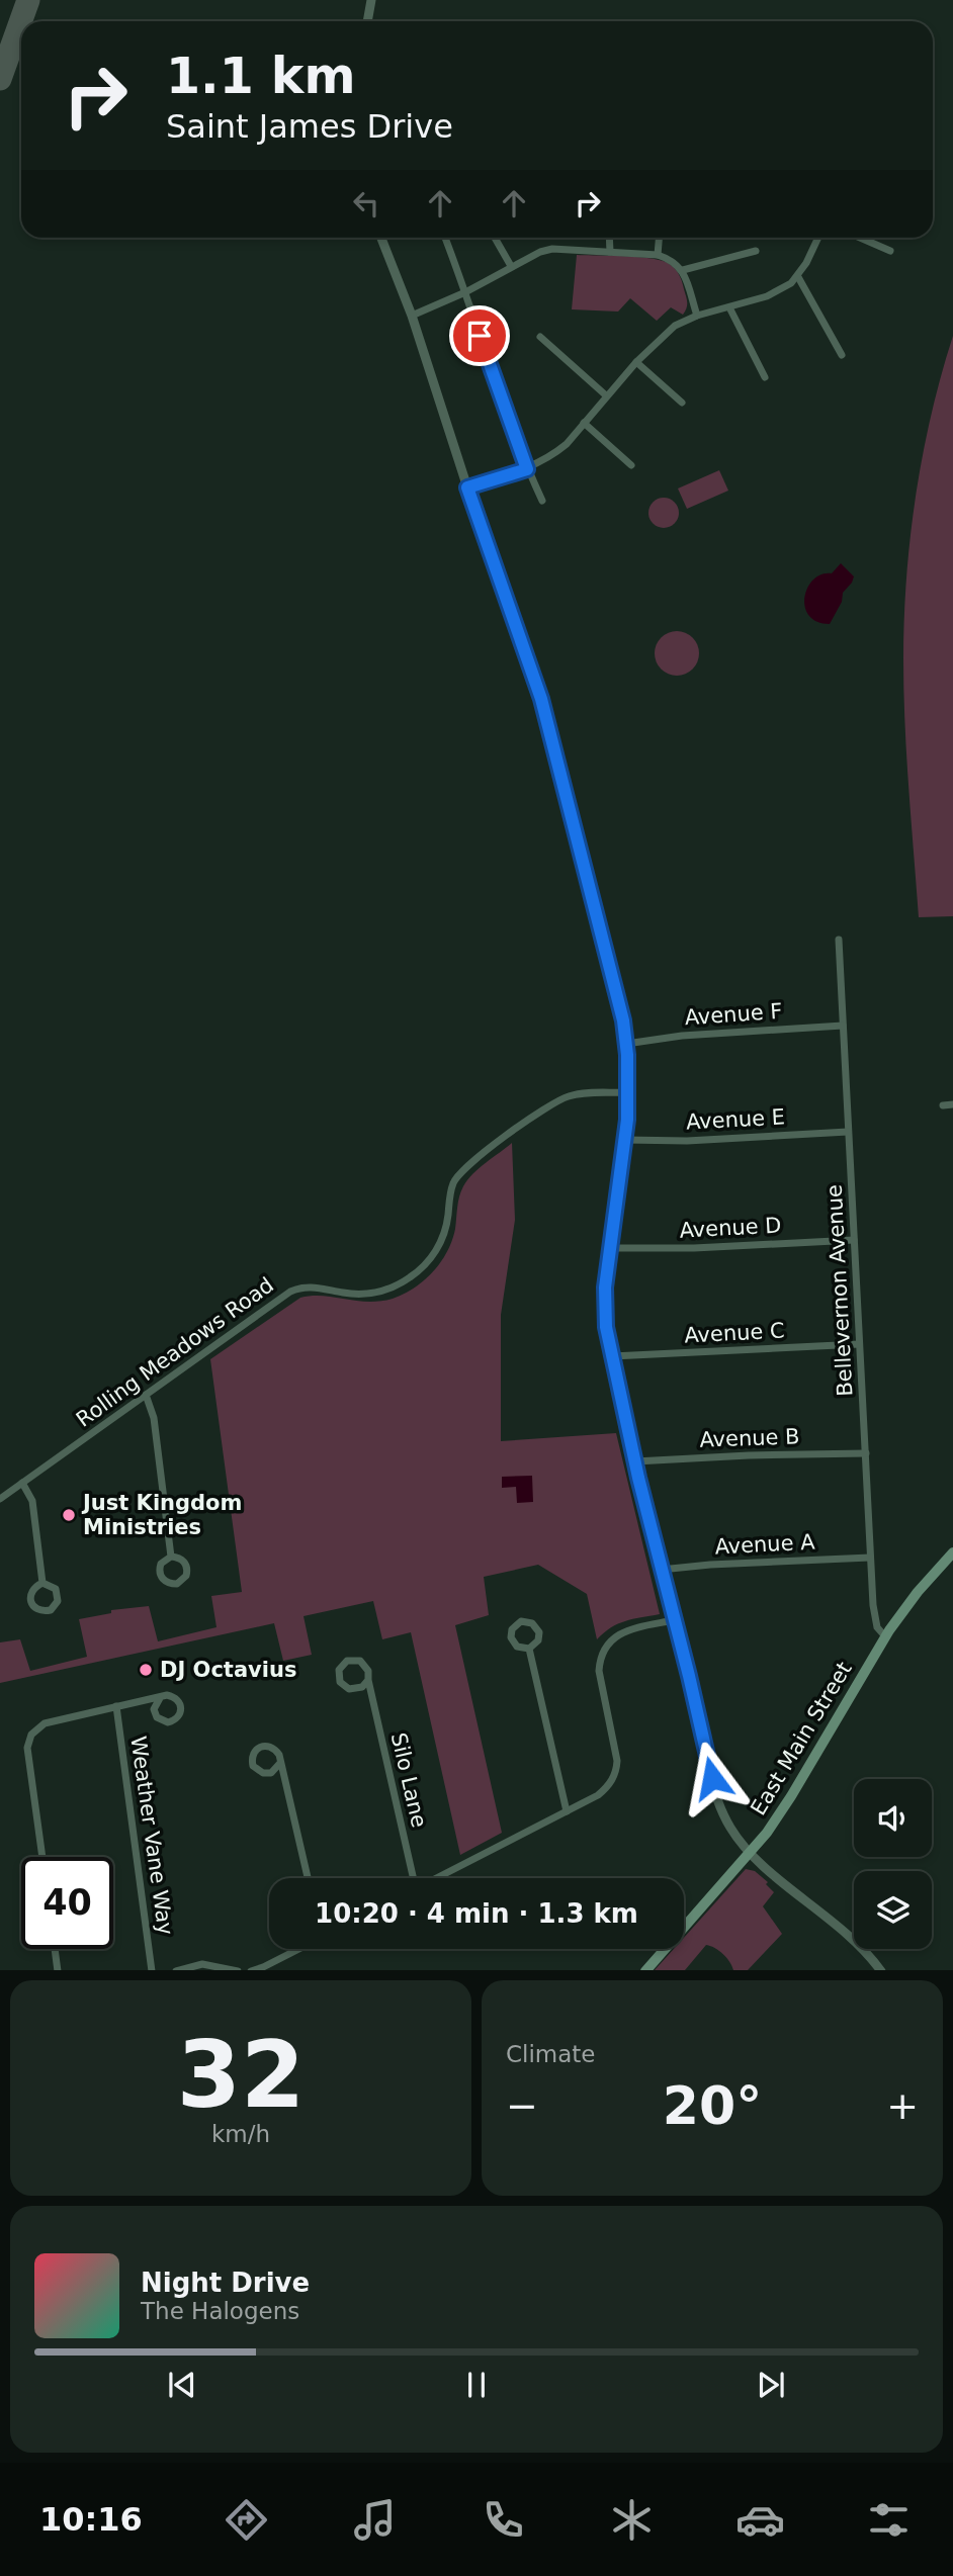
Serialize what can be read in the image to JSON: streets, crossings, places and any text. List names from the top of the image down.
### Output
{
  "streets": {
    "main road": ["East Main Street"],
    "street": [
      "Avenue F",
      "Avenue E",
      "Avenue D",
      "Bellevernon Avenue",
      "Avenue C",
      "Rolling Meadows Road",
      "Avenue B",
      "Avenue A",
      "Silo Lane",
      "Weather Vane Way"
    ]
  },
  "crossings": [
    ["Avenue F", "Bellevernon Avenue"],
    ["Avenue E", "Bellevernon Avenue"],
    ["Avenue D", "Bellevernon Avenue"],
    ["Bellevernon Avenue", "Avenue C"],
    ["Bellevernon Avenue", "Avenue B"],
    ["Bellevernon Avenue", "Avenue A"],
    ["Bellevernon Avenue", "East Main Street"]
  ],
  "places": ["Just Kingdom Ministries", "DJ Octavius"],
  "page": {
    "turn": ["1.1 km", "Saint James Drive"],
    "limit": "40",
    "trip": "10:20 · 4 min · 1.3 km",
    "tile": [
      ["32", "km/h"],
      "Climate"
    ],
    "heat": ["−", "20°", "+"],
    "song": ["Night Drive", "The Halogens"],
    "tabs": "10:16"
  }
}
